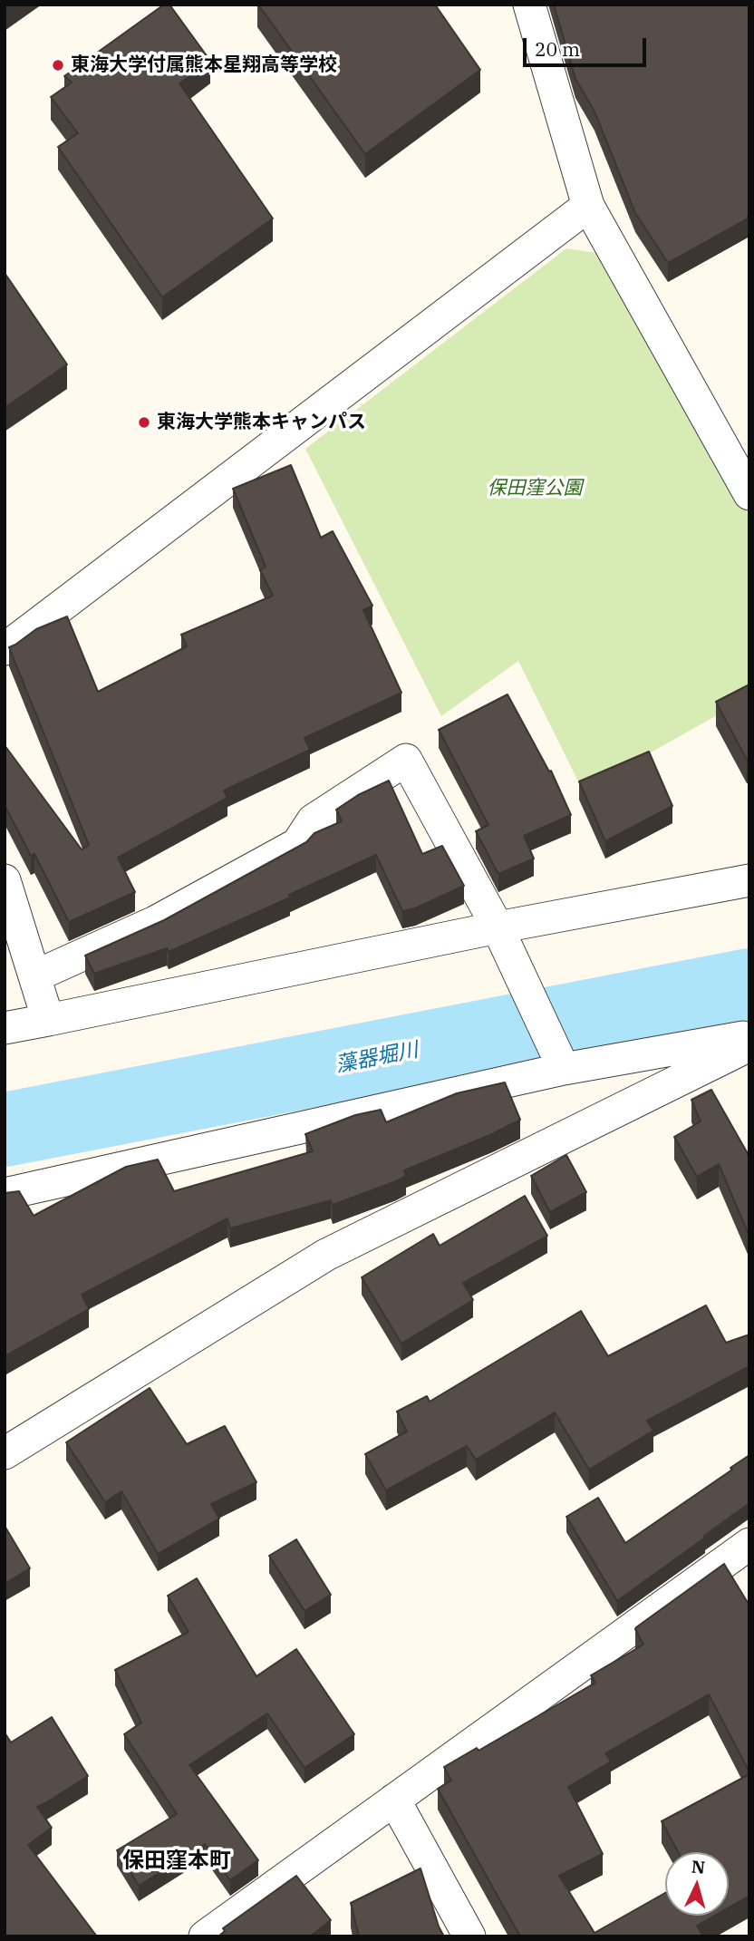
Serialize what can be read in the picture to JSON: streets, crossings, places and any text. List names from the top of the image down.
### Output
{
  "districts": ["保田窪本町"],
  "water": ["藻器堀川"],
  "parks": ["保田窪公園"],
  "places": ["東海大学付属熊本星翔高等学校", "東海大学熊本キャンパス"],
  "scale_bar": "20 m",
  "north": "top"
}
